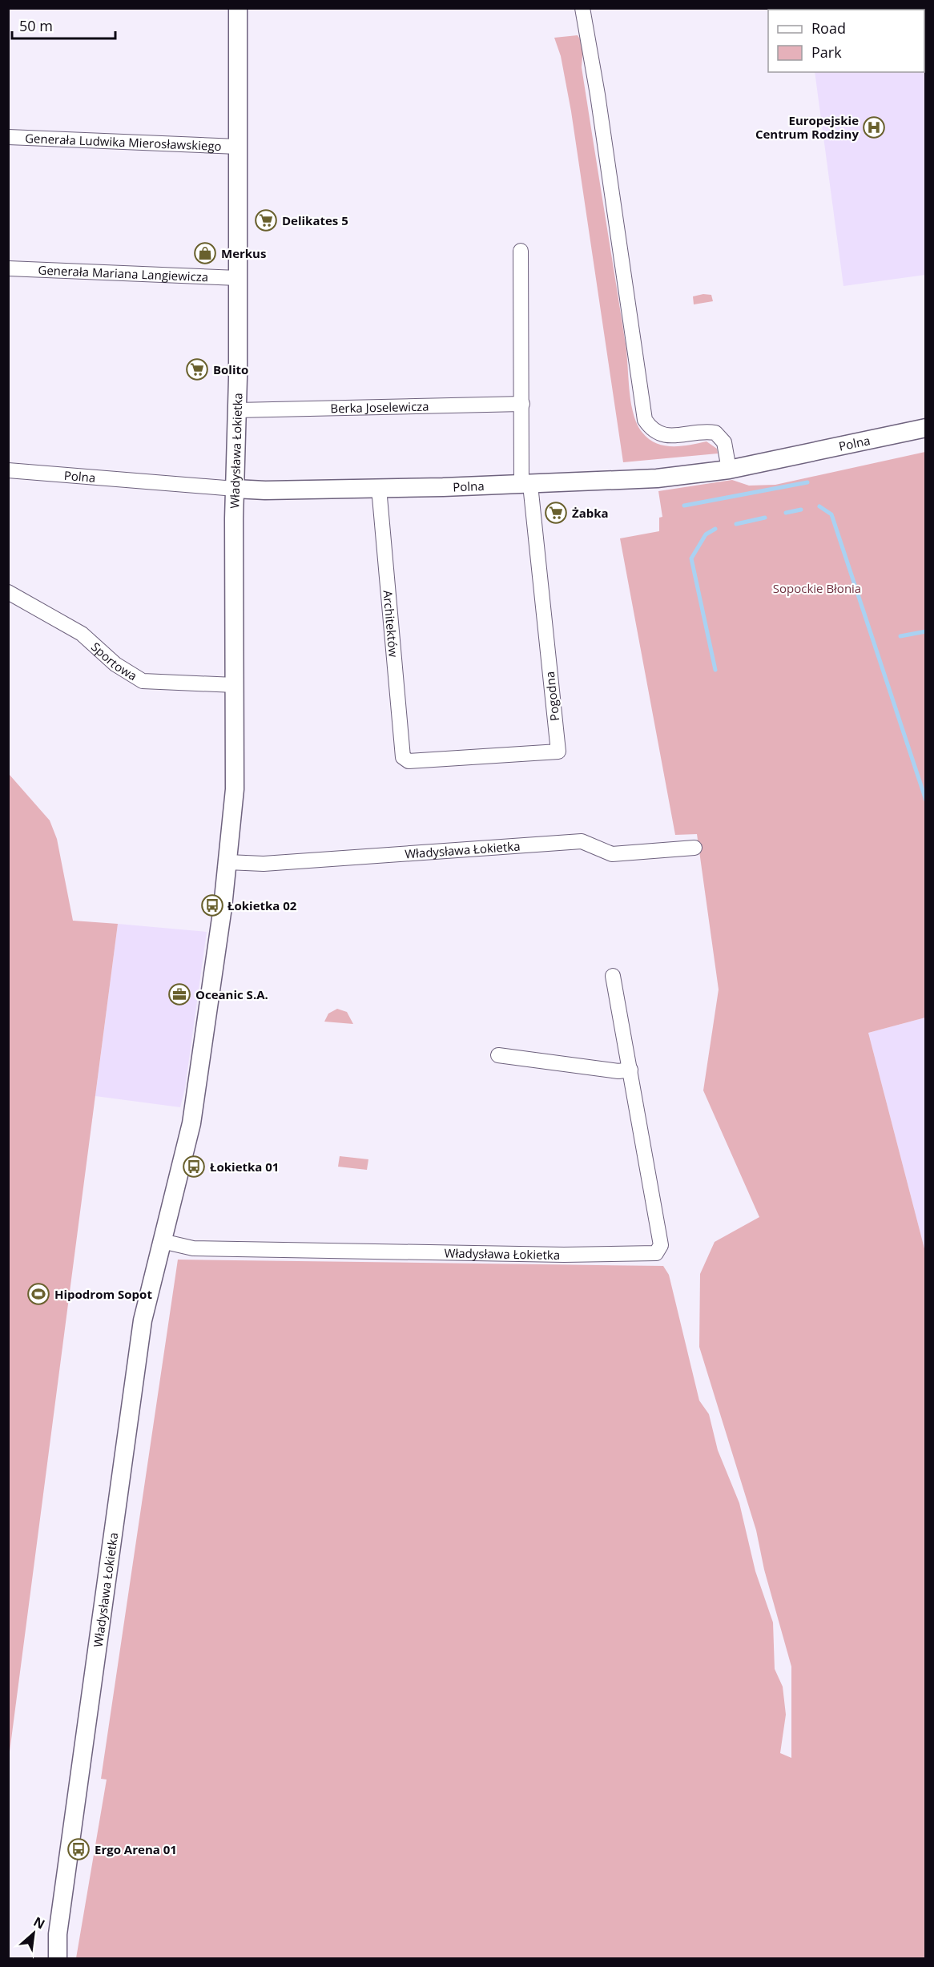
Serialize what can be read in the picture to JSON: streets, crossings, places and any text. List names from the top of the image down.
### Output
{
  "streets": {
    "street": [
      "Generała Ludwika Mierosławskiego",
      "Generała Mariana Langiewicza",
      "Berka Joselewicza",
      "Polna",
      "Władysława Łokietka",
      "Architektów",
      "Sportowa",
      "Pogodna"
    ]
  },
  "crossings": [
    ["Generała Ludwika Mierosławskiego", "Władysława Łokietka"],
    ["Generała Mariana Langiewicza", "Władysława Łokietka"],
    ["Berka Joselewicza", "Władysława Łokietka"],
    ["Polna", "Władysława Łokietka"],
    ["Polna", "Architektów"],
    ["Polna", "Pogodna"],
    ["Władysława Łokietka", "Sportowa"],
    ["Architektów", "Pogodna"]
  ],
  "parks": ["Sopockie Błonia"],
  "places": {
    "hospital": ["Europejskie Centrum Rodziny"],
    "supermarket": ["Delikates 5", "Bolito", "Żabka"],
    "shop": ["Merkus"],
    "bus stop": ["Łokietka 02", "Łokietka 01", "Ergo Arena 01"],
    "office": ["Oceanic S.A."],
    "sports": ["Hipodrom Sopot"]
  },
  "legend": ["Road", "Park"],
  "scale_bar": "50 m",
  "north": "top right"
}
